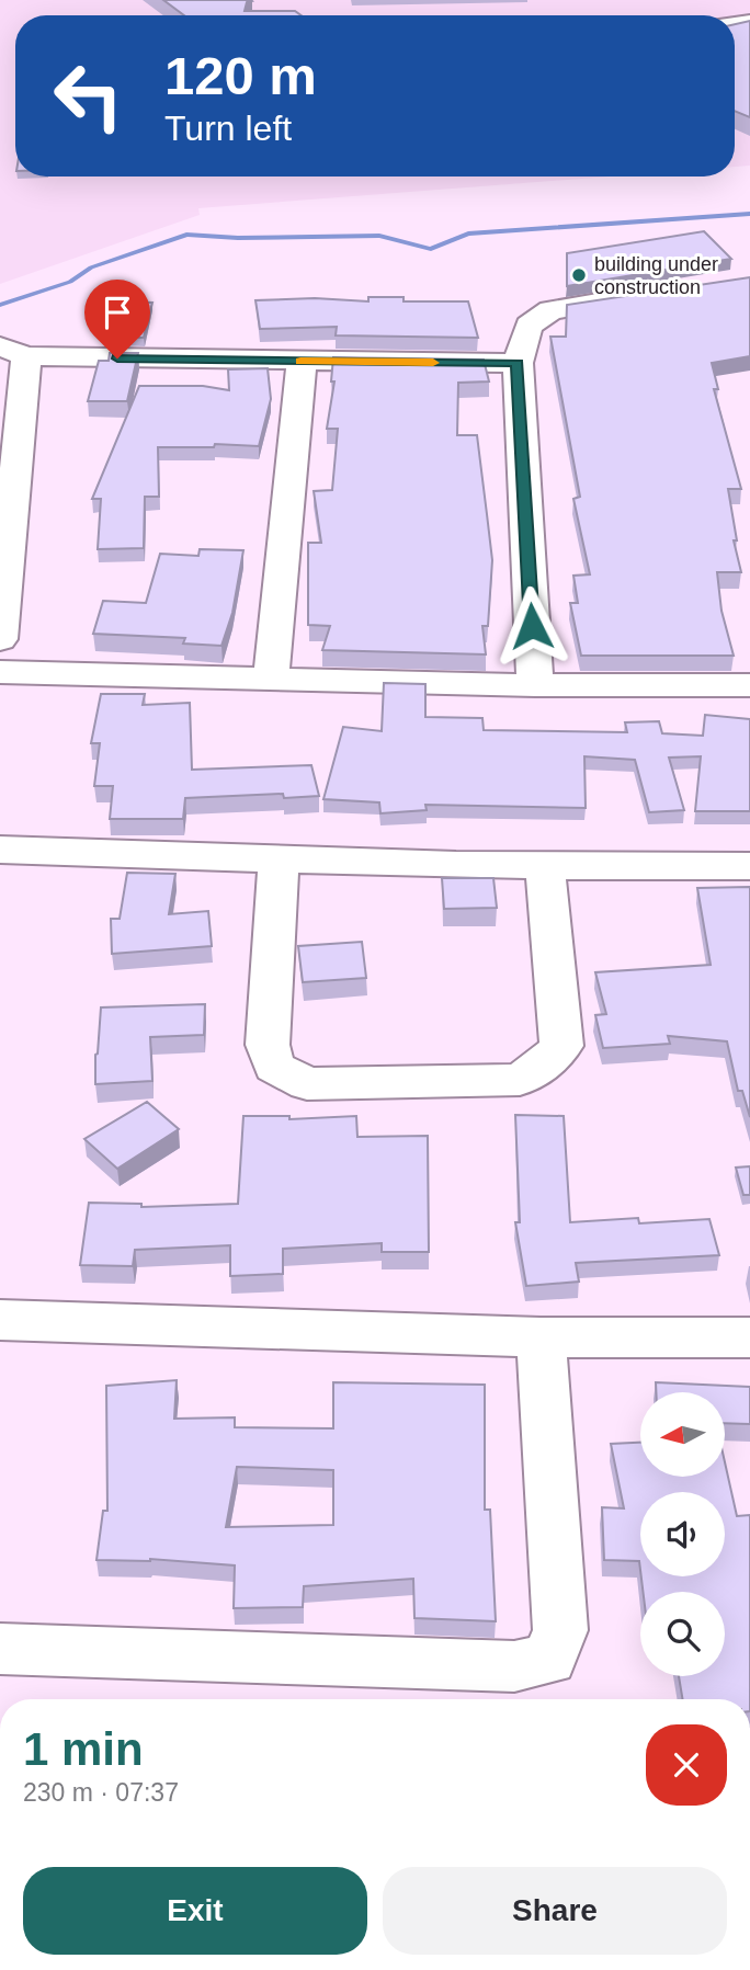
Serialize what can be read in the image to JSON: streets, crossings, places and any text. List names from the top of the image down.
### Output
{
  "places": ["building under construction"],
  "north": "left",
  "page": {
    "turn": ["120 m", "Turn left"],
    "heading": ["1 min", "230 m · 07:37"],
    "buttons": ["Exit", "Share"]
  }
}
